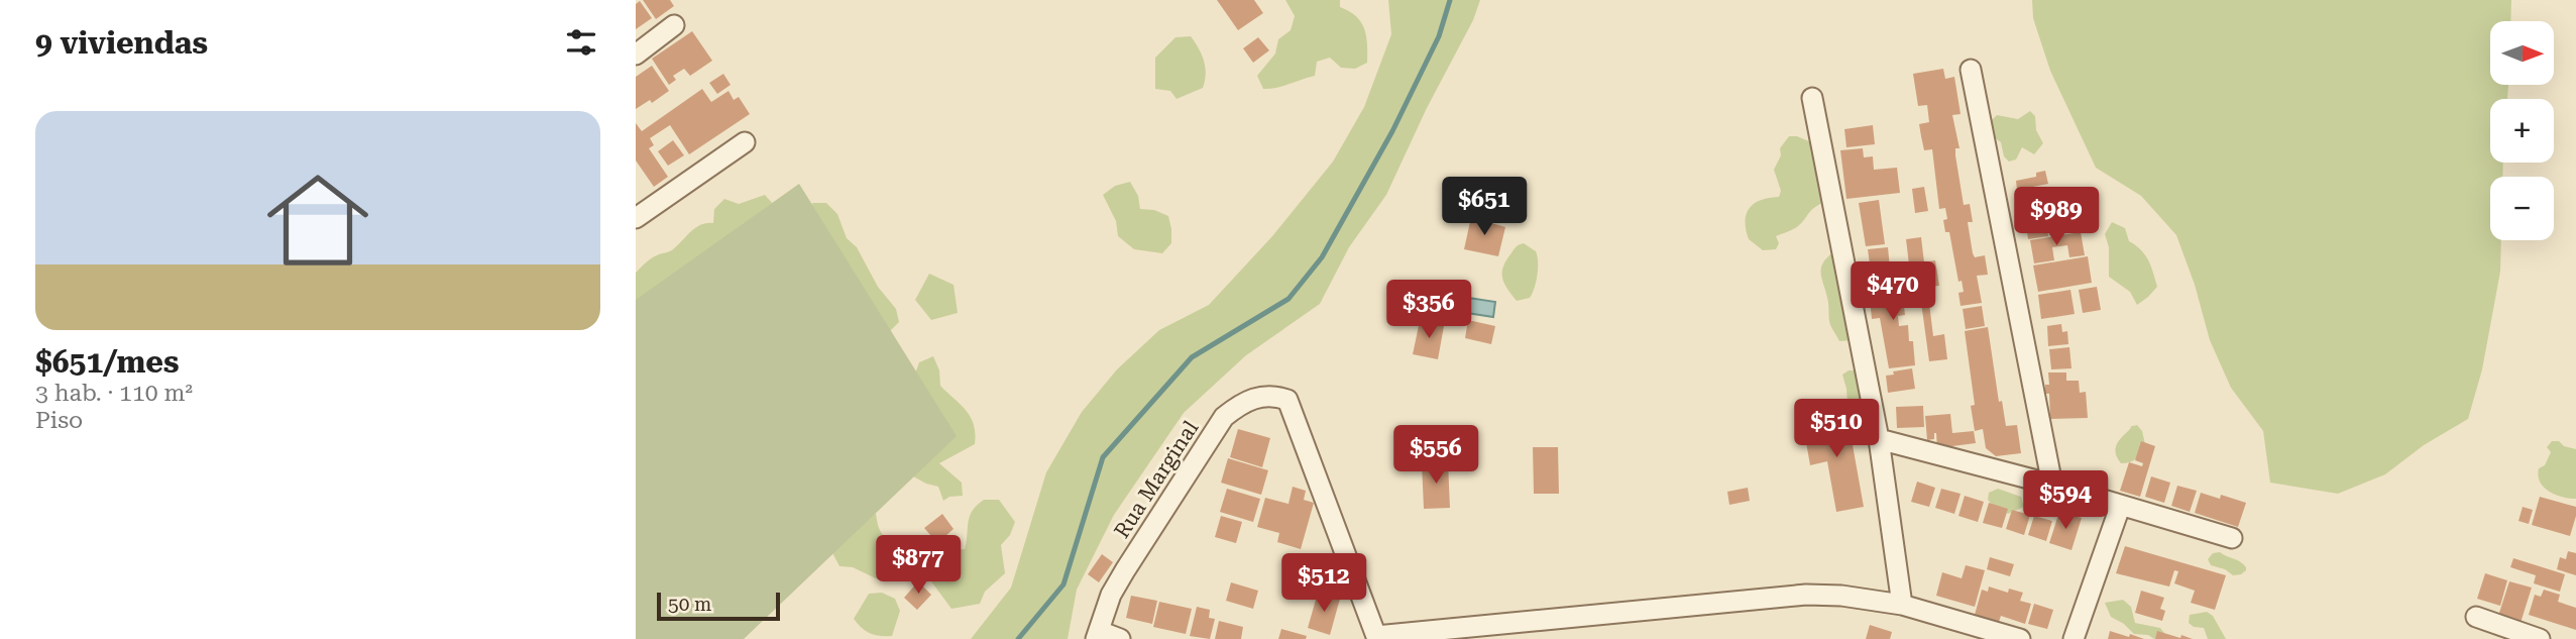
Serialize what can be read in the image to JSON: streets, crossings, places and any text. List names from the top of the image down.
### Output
{
  "streets": {
    "street": ["Rua Marginal"]
  },
  "scale_bar": "50 m",
  "north": "right",
  "page": {
    "heading": "9 viviendas",
    "map_buttons": ["+", "−"],
    "list": [
      {
        "name": "$651/mes",
        "note": "3 hab. · 110 m² · Piso"
      }
    ],
    "price": [
      "$651",
      "$989",
      "$470",
      "$356",
      "$510",
      "$556",
      "$594",
      "$877",
      "$512"
    ],
    "scale": "50 m"
  }
}
